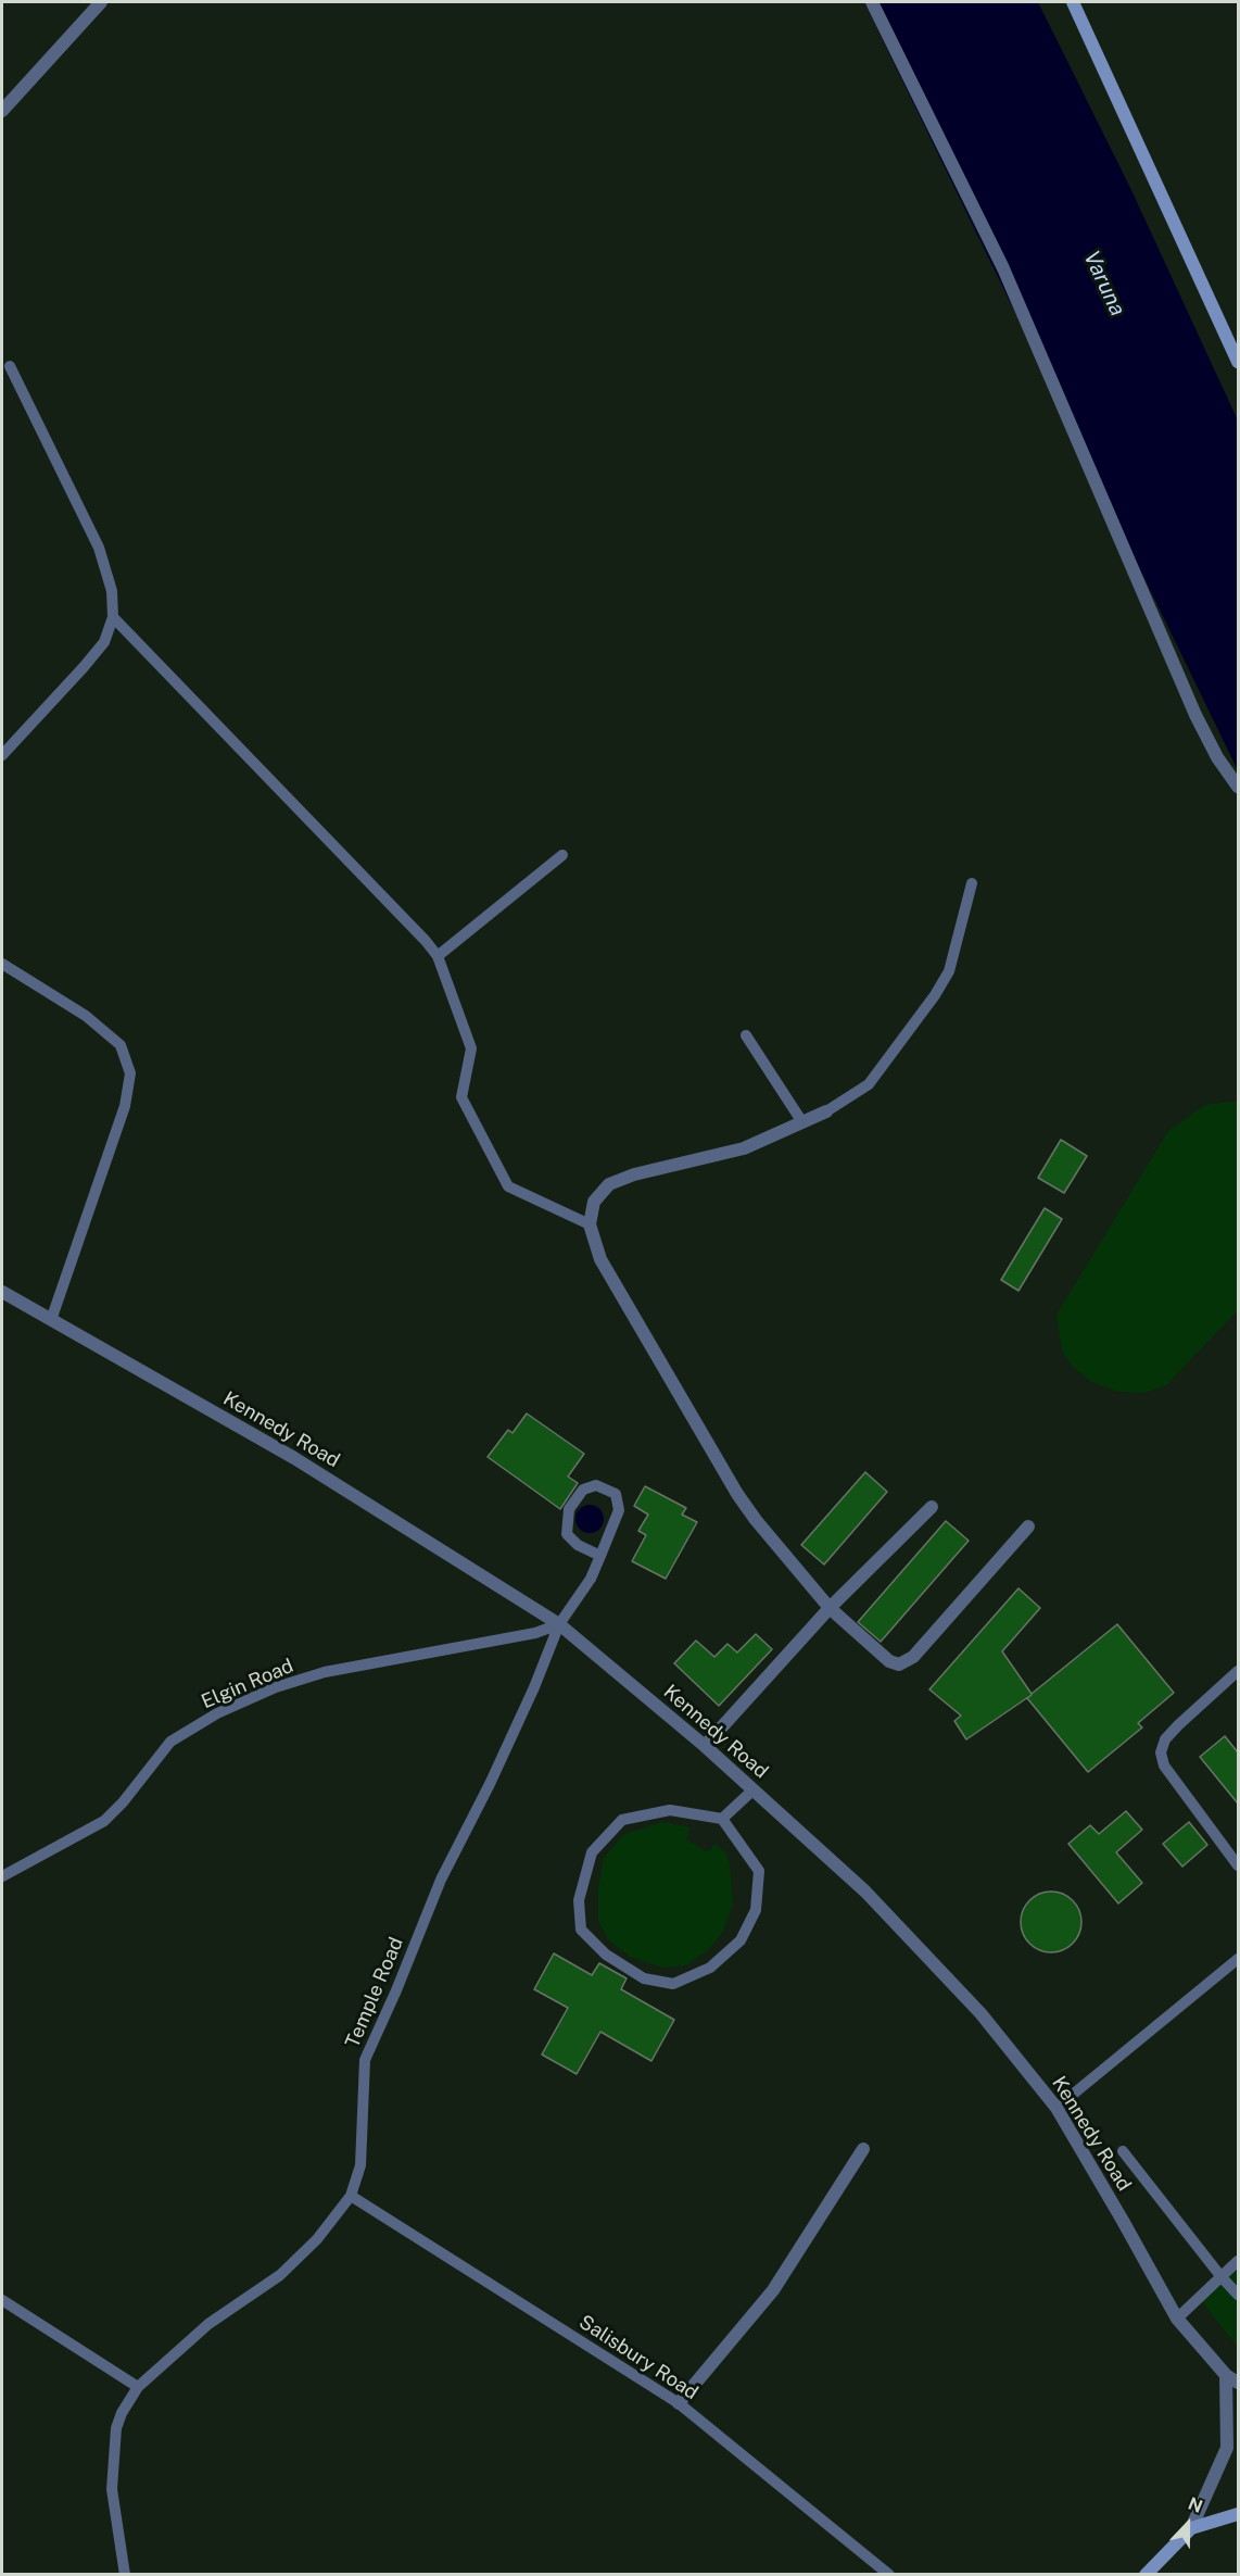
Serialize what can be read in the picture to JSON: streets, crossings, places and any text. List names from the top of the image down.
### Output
{
  "streets": {
    "street": ["Kennedy Road"],
    "lane": ["Elgin Road", "Temple Road", "Salisbury Road"]
  },
  "crossings": [
    ["Kennedy Road", "Elgin Road"],
    ["Kennedy Road", "Temple Road"],
    ["Elgin Road", "Temple Road"],
    ["Temple Road", "Salisbury Road"]
  ],
  "water": ["Varuna"],
  "north": "top"
}
